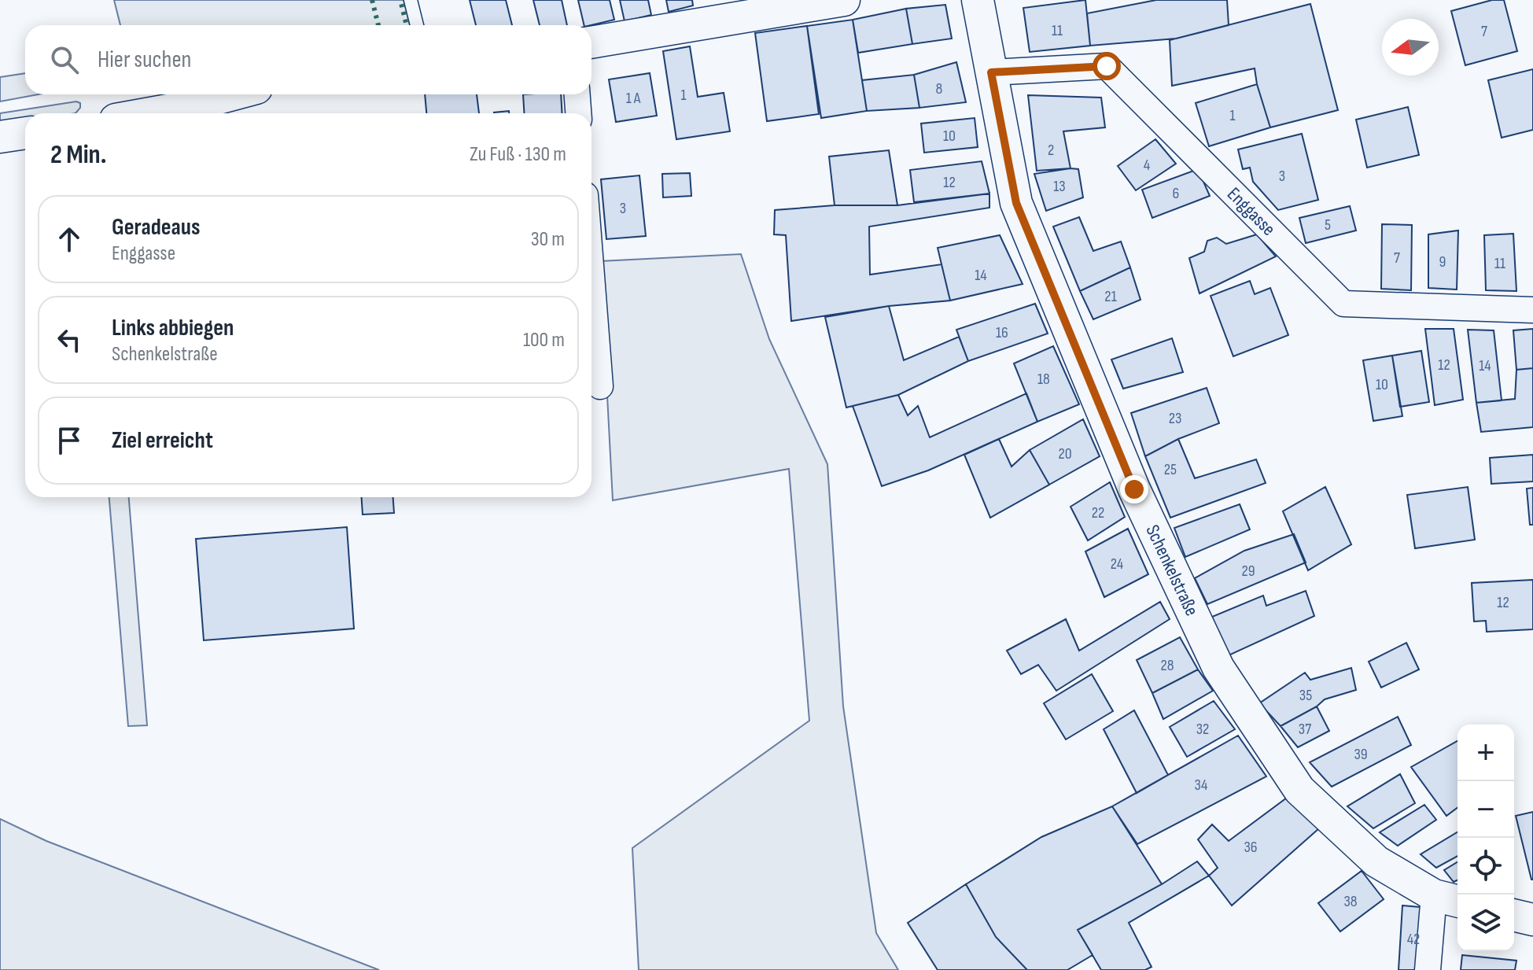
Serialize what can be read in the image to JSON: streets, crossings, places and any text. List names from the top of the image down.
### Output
{
  "streets": {
    "street": ["Enggasse", "Schenkelstraße"]
  },
  "crossings": [
    ["Enggasse", "Schenkelstraße"]
  ],
  "house_numbers": [
    "11",
    "7",
    "8",
    "1",
    "1 A",
    "1",
    "10",
    "2",
    "4",
    "3",
    "12",
    "13",
    "6",
    "3",
    "5",
    "7",
    "9",
    "11",
    "14",
    "21",
    "16",
    "12",
    "14",
    "18",
    "10",
    "23",
    "20",
    "25",
    "22",
    "24",
    "29",
    "12",
    "28",
    "35",
    "32",
    "37",
    "39",
    "34",
    "36",
    "38",
    "42"
  ],
  "north": "left",
  "page": {
    "search": "Hier suchen",
    "heading": ["2 Min.", "Zu Fuß · 130 m"],
    "list": [
      ["Geradeaus", "Enggasse", "30 m"],
      ["Links abbiegen", "Schenkelstraße", "100 m"],
      "Ziel erreicht"
    ],
    "map_buttons": ["+", "−"]
  }
}
